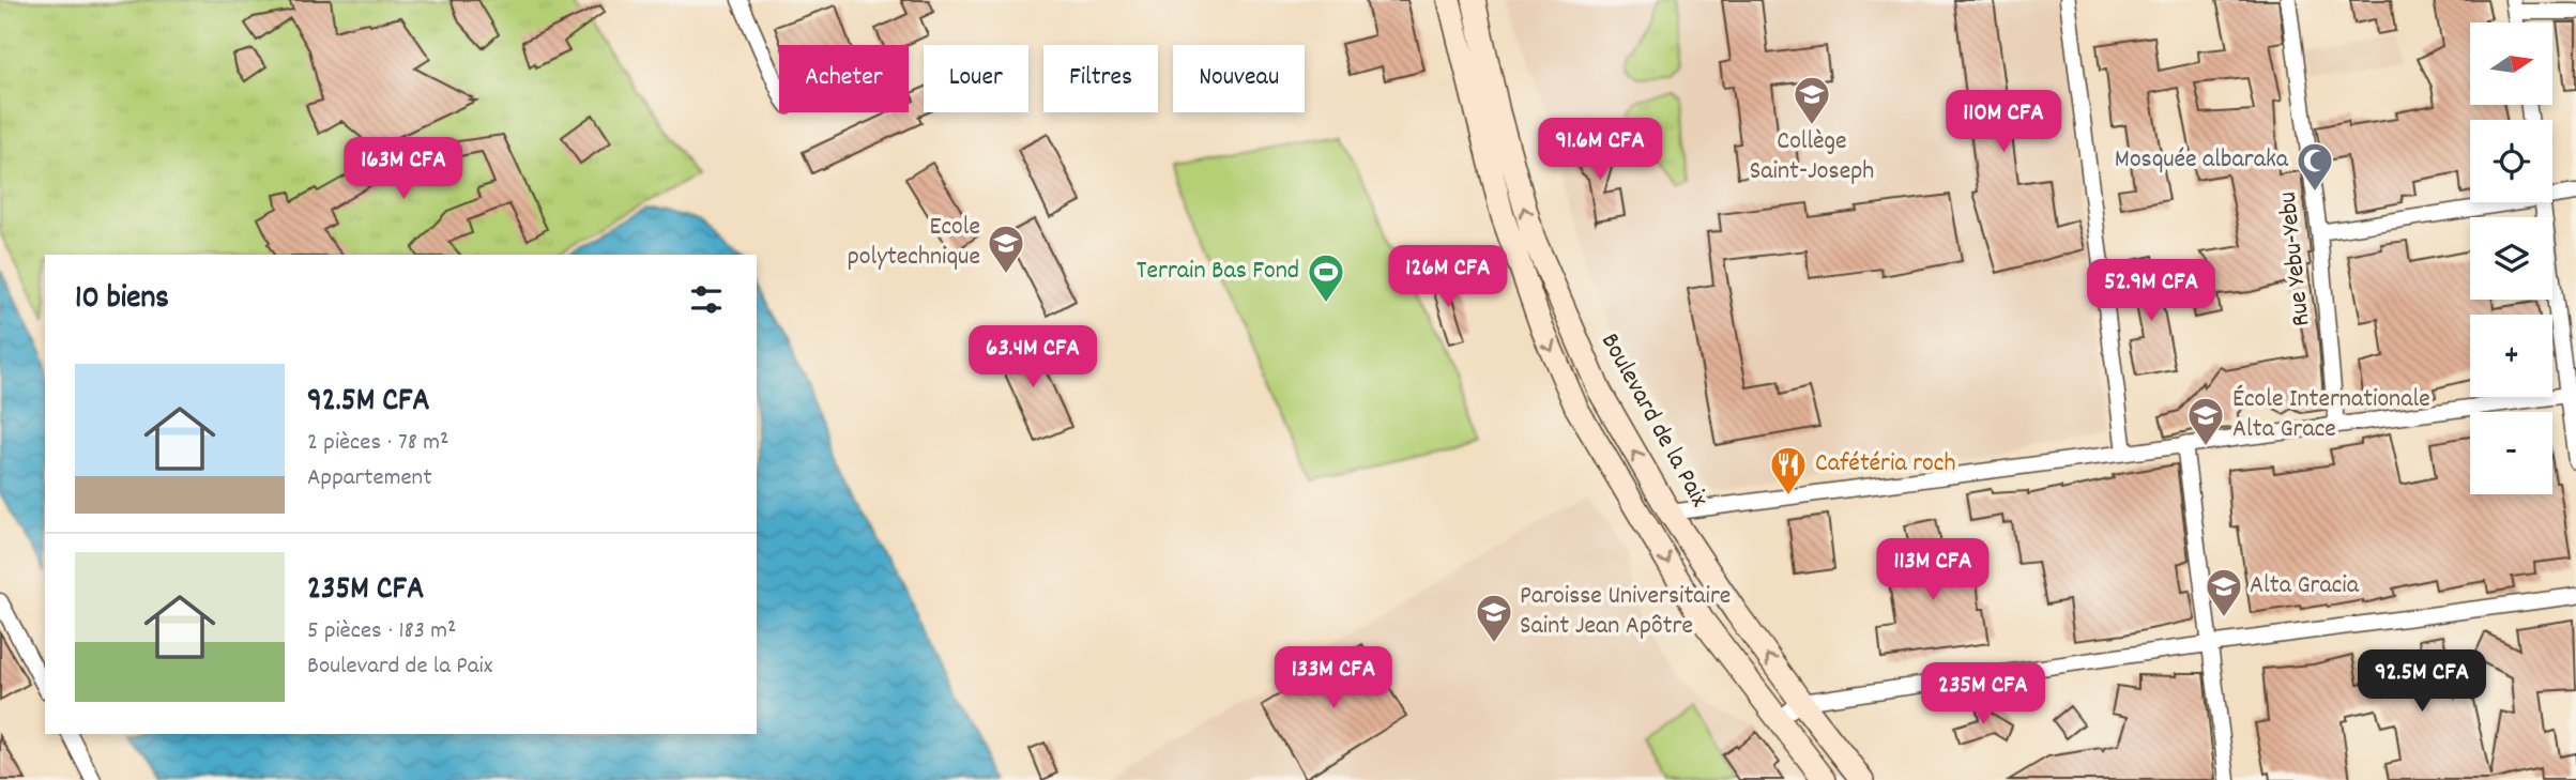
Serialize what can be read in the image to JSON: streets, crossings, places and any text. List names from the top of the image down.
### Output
{
  "streets": {
    "main road": ["Boulevard de la Paix"],
    "street": ["Rue Yebu-Yebu"]
  },
  "places": {
    "school or university": [
      "Collège Saint-Joseph",
      "Ecole polytechnique",
      "École Internationale Alta Grace",
      "Alta Gracia",
      "Paroisse Universitaire Saint Jean Apôtre"
    ],
    "mosque": ["Mosquée albaraka"],
    "sports": ["Terrain Bas Fond"],
    "restaurant": ["Cafétéria roch"]
  },
  "north": "right",
  "page": {
    "map_buttons": ["+", "−"],
    "chip": [
      "Acheter",
      "Louer",
      "Filtres",
      "Nouveau"
    ],
    "price": [
      "110M CFA",
      "91.6M CFA",
      "163M CFA",
      "126M CFA",
      "52.9M CFA",
      "63.4M CFA",
      "113M CFA",
      "133M CFA",
      "92.5M CFA",
      "235M CFA"
    ],
    "heading": "10 biens",
    "list": [
      {
        "name": "92.5M CFA",
        "note": "2 pièces · 78 m² · Appartement"
      },
      {
        "name": "235M CFA",
        "note": "5 pièces · 183 m² · Boulevard de la Paix"
      }
    ]
  }
}
